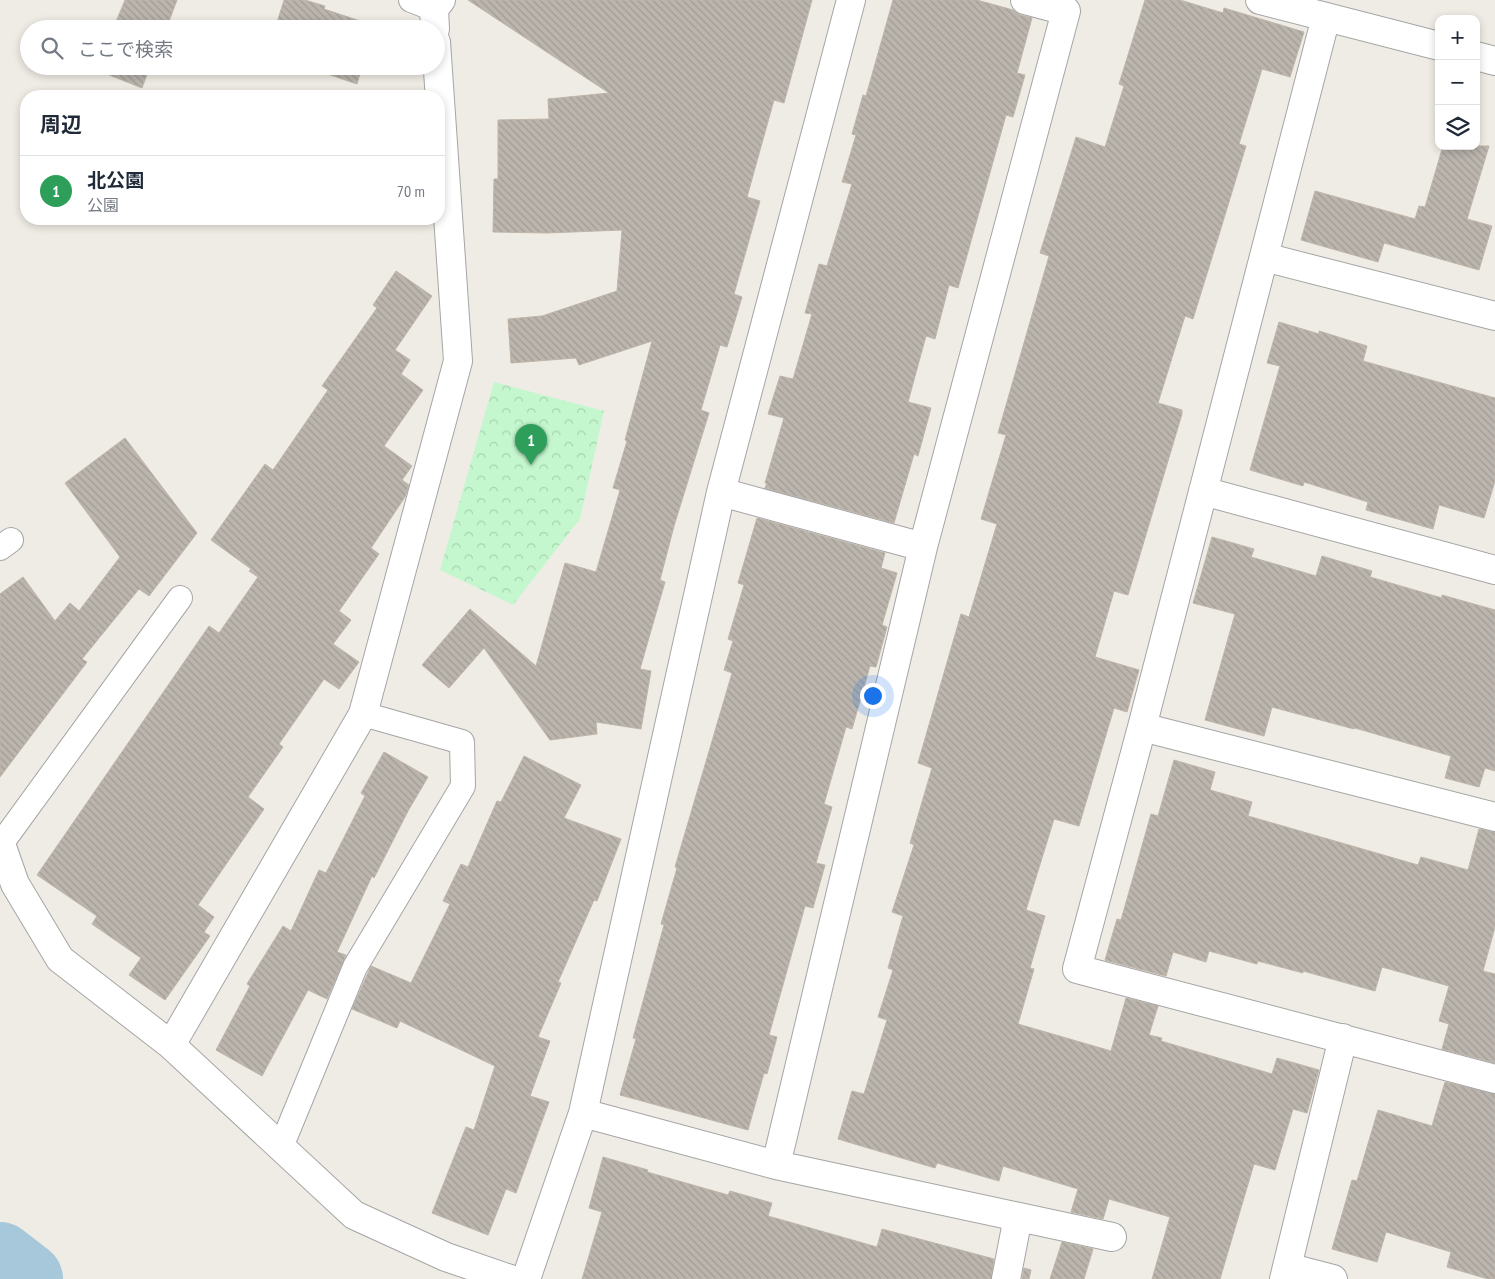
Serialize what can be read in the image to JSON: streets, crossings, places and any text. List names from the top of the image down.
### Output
{
  "page": {
    "map_buttons": ["+", "−"],
    "search": "ここで検索",
    "heading": "周辺",
    "list": [
      {
        "mark": "1",
        "name": "北公園",
        "note": "公園",
        "value": "70 m"
      }
    ],
    "pins": "1"
  }
}
